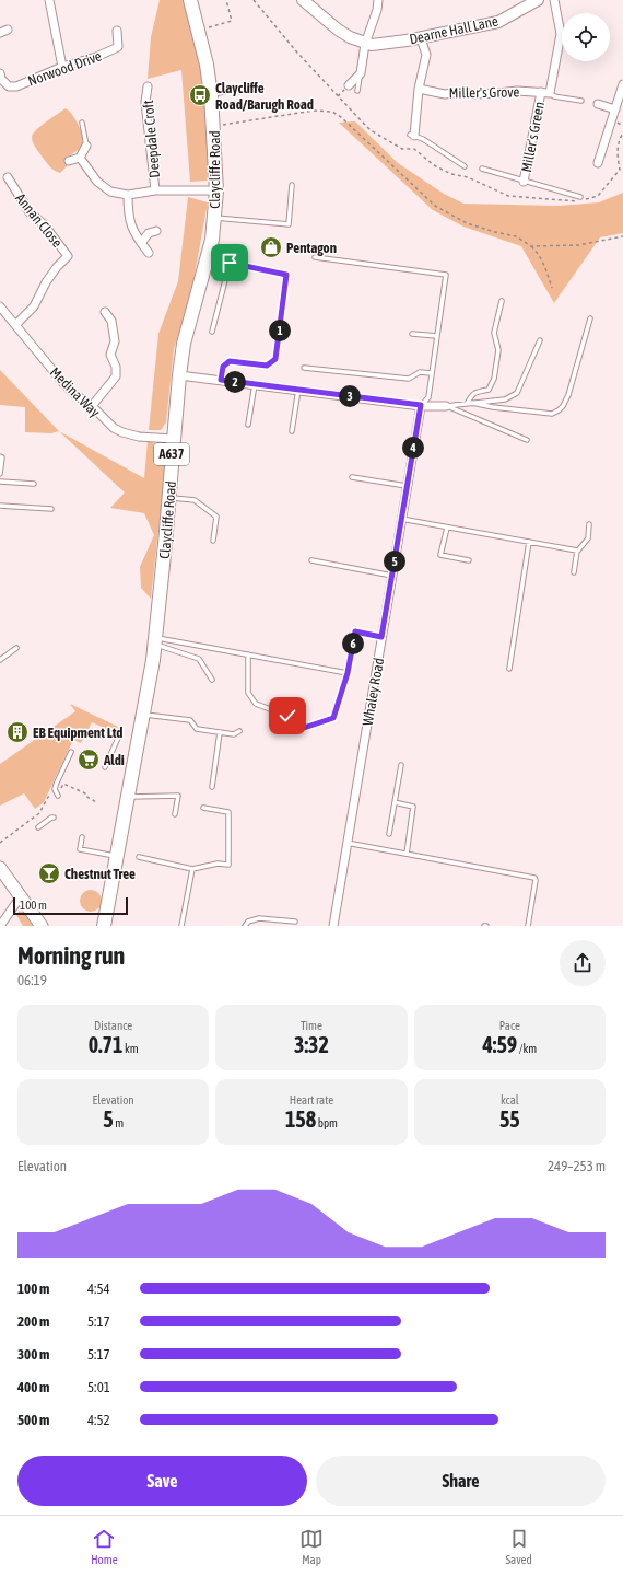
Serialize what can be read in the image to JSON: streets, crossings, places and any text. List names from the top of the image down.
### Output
{
  "streets": {
    "highway": ["Claycliffe Road", "A637"],
    "main road": ["Dearne Hall Lane"],
    "street": [
      "Norwood Drive",
      "Miller's Grove",
      "Miller's Green",
      "Deepdale Croft",
      "Annan Close",
      "Medina Way",
      "Whaley Road"
    ]
  },
  "crossings": [
    ["Miller's Grove", "Miller's Green"],
    ["Claycliffe Road", "Medina Way"],
    ["Annan Close", "Medina Way"]
  ],
  "places": {
    "bus stop": ["Claycliffe Road/Barugh Road"],
    "shop": ["Pentagon"],
    "building": ["EB Equipment Ltd"],
    "supermarket": ["Aldi"],
    "bar": ["Chestnut Tree"]
  },
  "scale_bar": "100 m",
  "page": {
    "pins": [
      "1",
      "2",
      "3",
      "4",
      "5",
      "6"
    ],
    "scale": "100 m",
    "heading": ["Morning run", "06:19"],
    "stats": [
      ["Distance", "0.71 km"],
      ["Time", "3:32"],
      ["Pace", "4:59 /km"],
      ["Elevation", "5 m"],
      ["Heart rate", "158 bpm"],
      ["kcal", "55"]
    ],
    "chart": ["Elevation", "249–253 m"],
    "list": [
      {
        "name": "100 m",
        "note": "4:54"
      },
      {
        "name": "200 m",
        "note": "5:17"
      },
      {
        "name": "300 m",
        "note": "5:17"
      },
      {
        "name": "400 m",
        "note": "5:01"
      },
      {
        "name": "500 m",
        "note": "4:52"
      }
    ],
    "buttons": ["Save", "Share"],
    "tabs": ["Home", "Map", "Saved"]
  }
}
